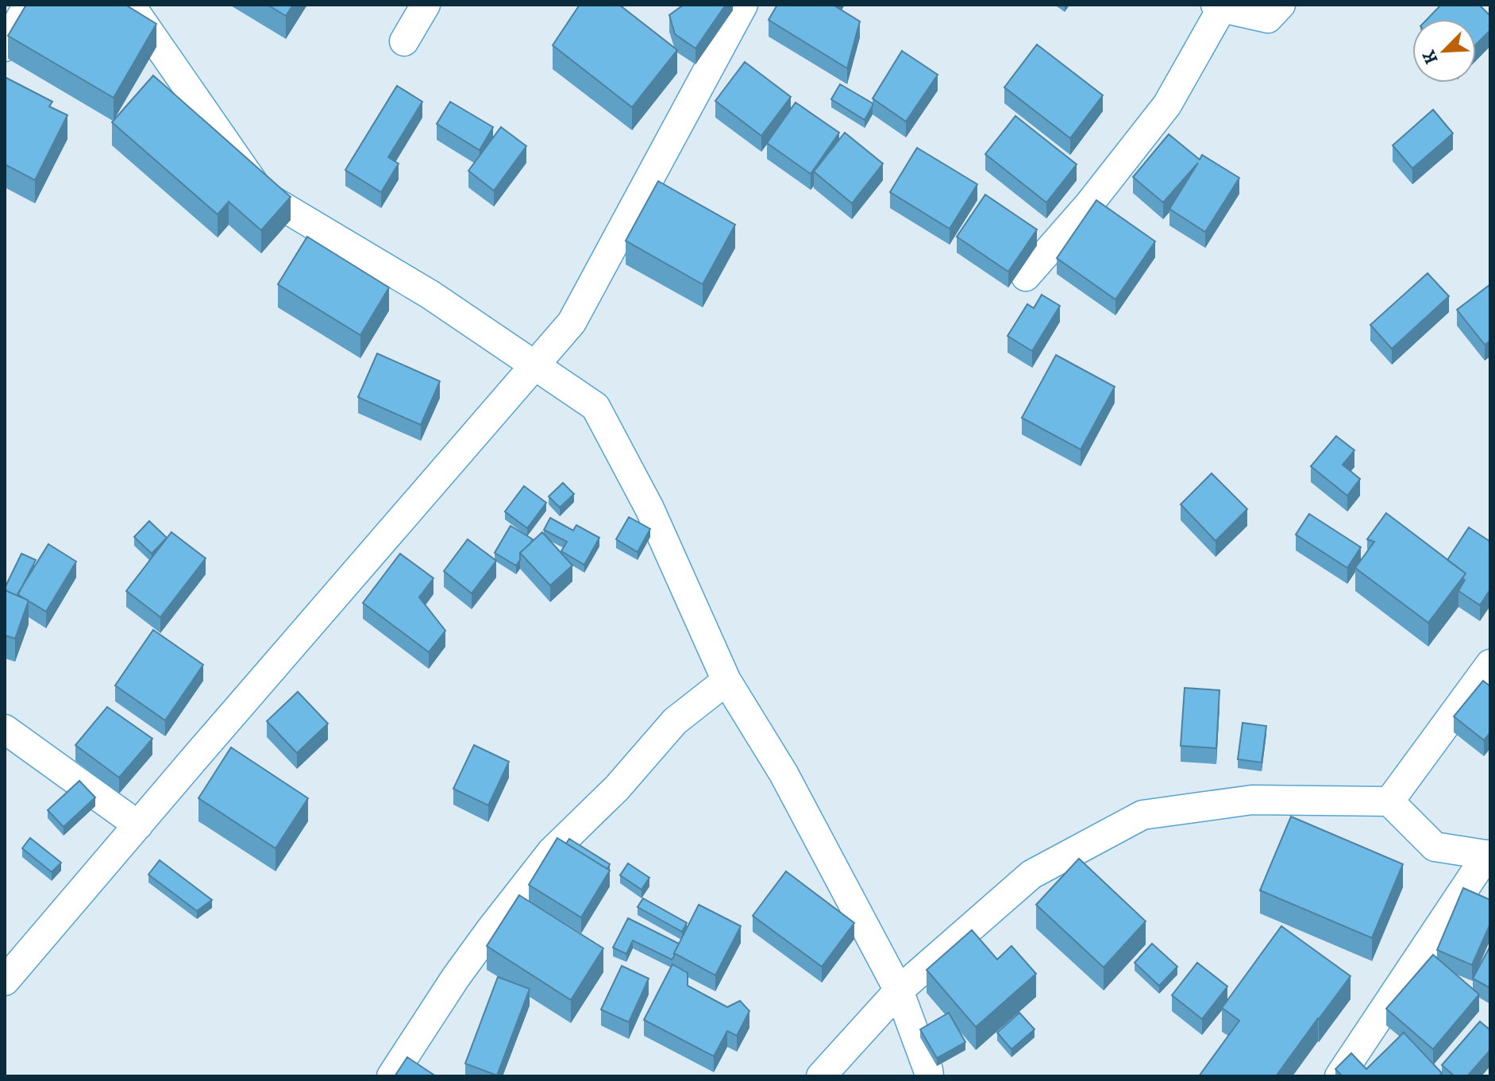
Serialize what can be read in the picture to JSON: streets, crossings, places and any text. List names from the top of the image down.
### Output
{
  "north": "bottom left"
}
